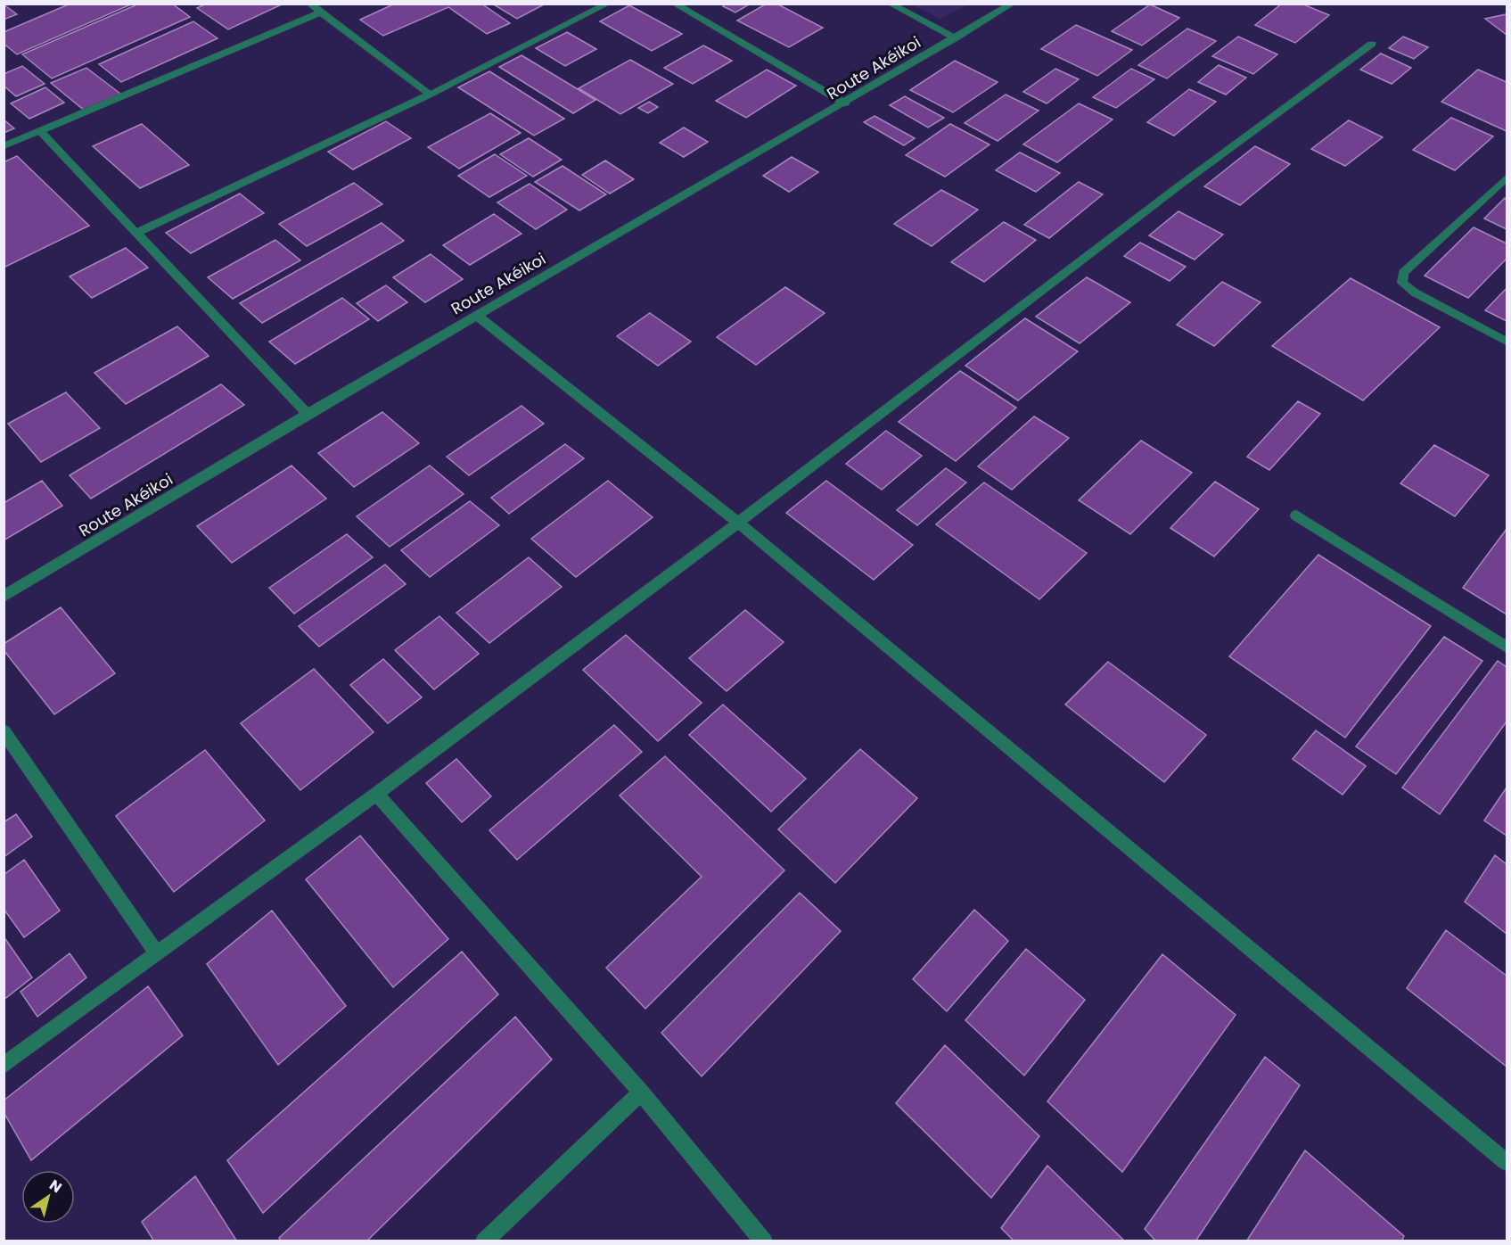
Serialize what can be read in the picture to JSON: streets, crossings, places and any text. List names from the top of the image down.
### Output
{
  "streets": {
    "street": ["Route Akéikoi"]
  },
  "north": "top right"
}
